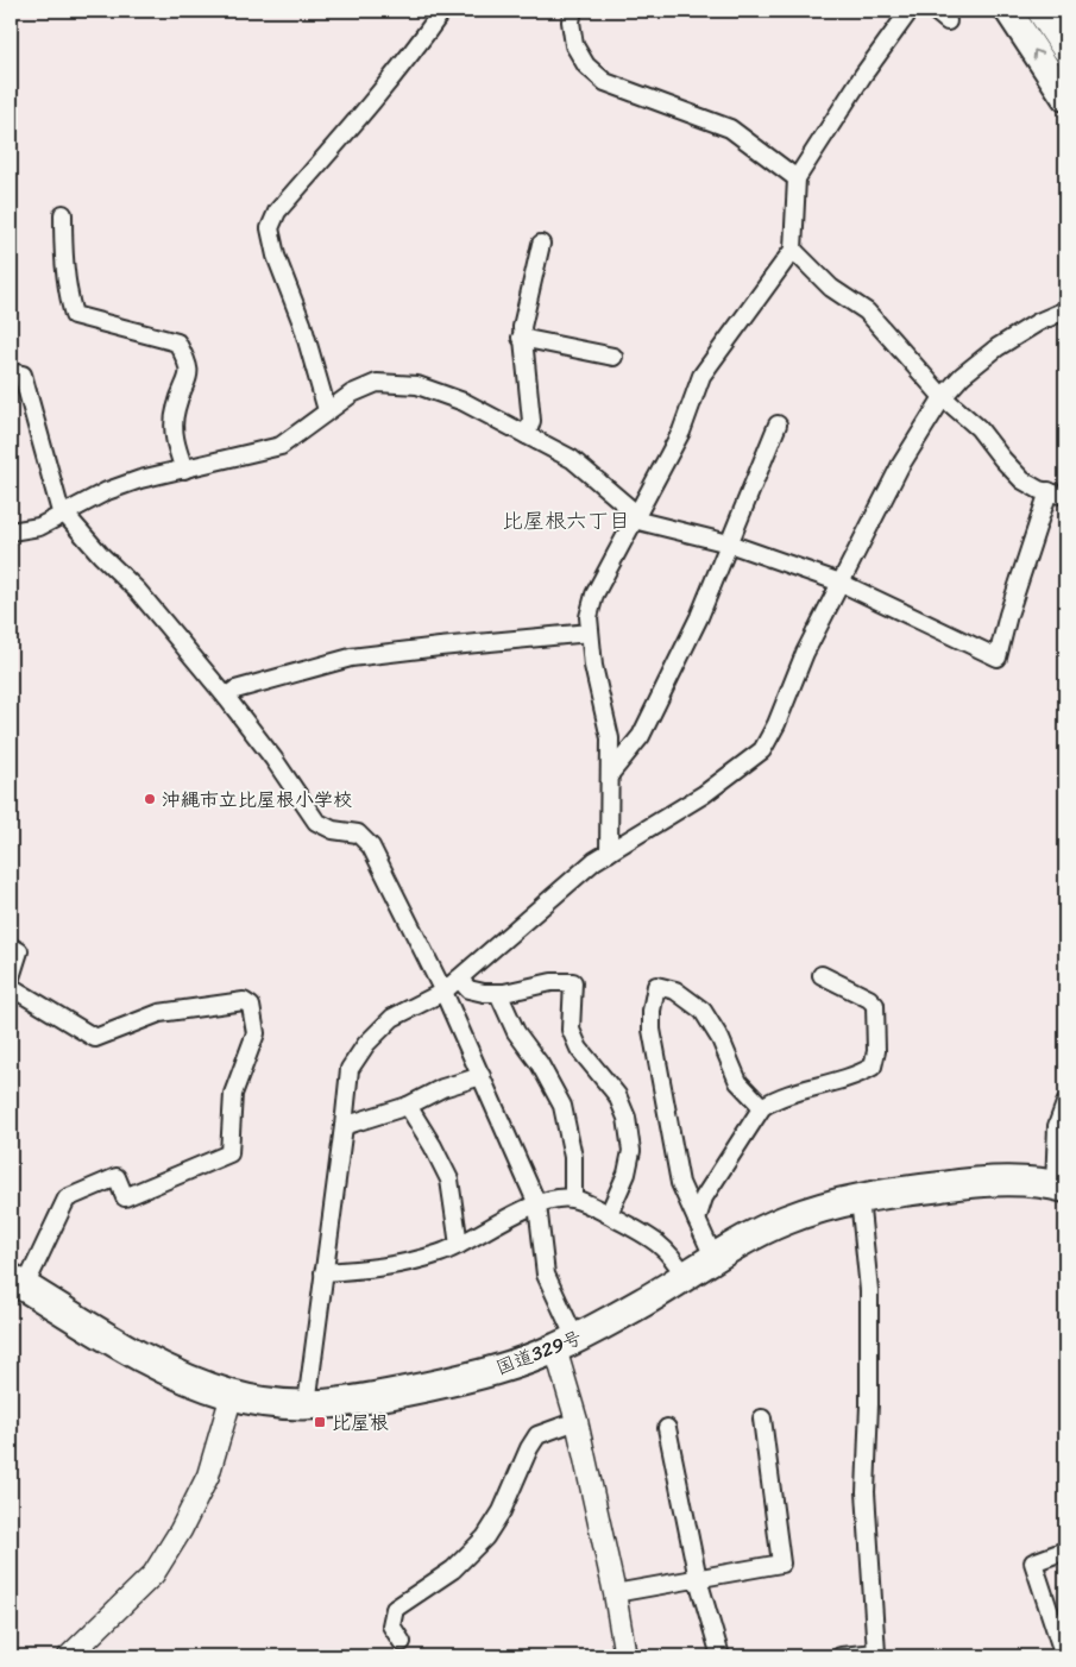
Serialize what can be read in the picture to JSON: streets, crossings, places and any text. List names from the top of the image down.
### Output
{
  "streets": {
    "highway": ["国道329号"]
  },
  "districts": ["比屋根六丁目"],
  "places": {
    "other": ["沖縄市立比屋根小学校"],
    "transit": ["比屋根"]
  }
}
